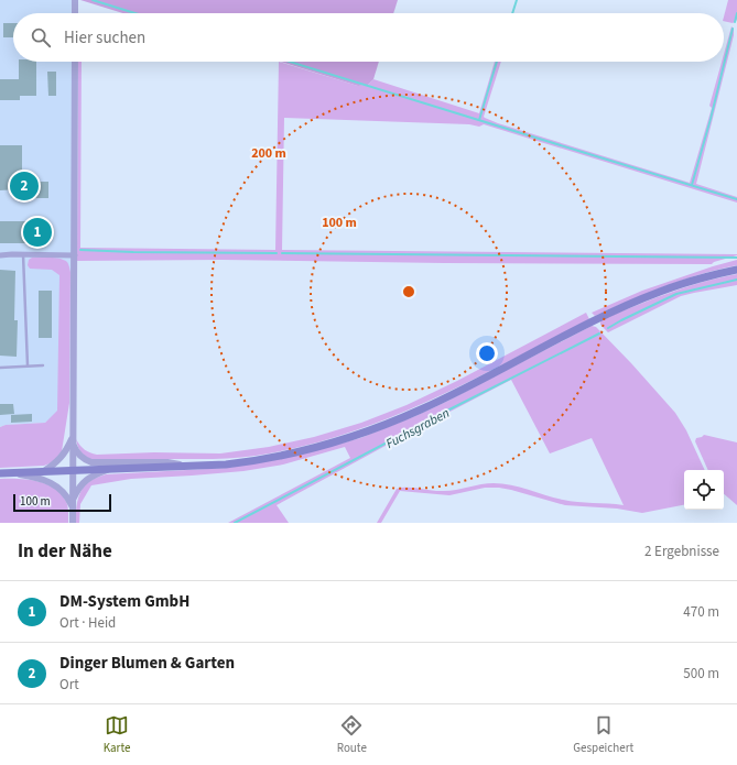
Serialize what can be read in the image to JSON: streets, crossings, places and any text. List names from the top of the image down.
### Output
{
  "water": ["Fuchsgraben"],
  "scale_bar": "100 m",
  "page": {
    "search": "Hier suchen",
    "pins": ["2", "1"],
    "scale": "100 m",
    "heading": ["In der Nähe", "2 Ergebnisse"],
    "list": [
      {
        "mark": "1",
        "name": "DM-System GmbH",
        "note": "Ort · Heid",
        "value": "470 m"
      },
      {
        "mark": "2",
        "name": "Dinger Blumen & Garten",
        "note": "Ort",
        "value": "500 m"
      }
    ],
    "nav": ["Karte", "Route", "Gespeichert"]
  },
  "rings": ["200 m", "100 m"]
}
